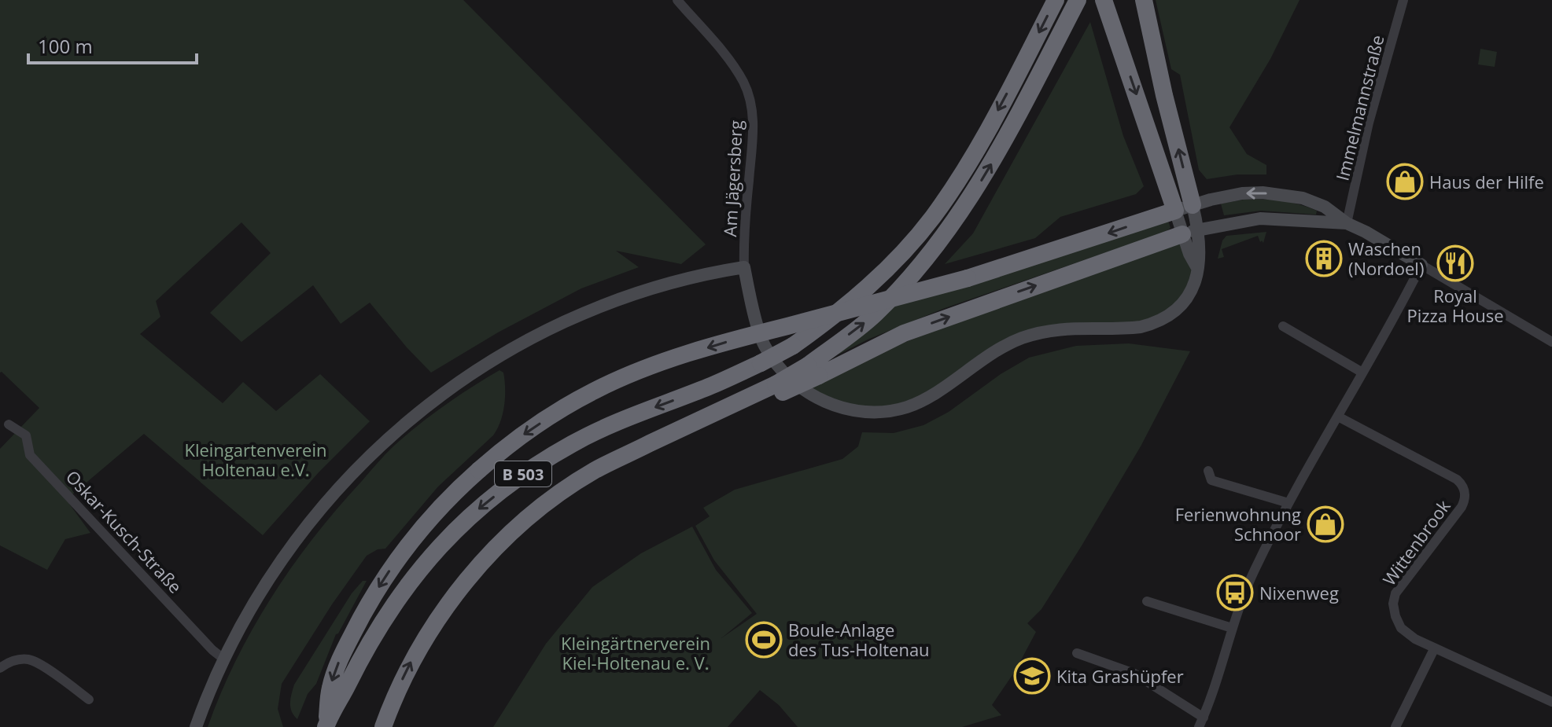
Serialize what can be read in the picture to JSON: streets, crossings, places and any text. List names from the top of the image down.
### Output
{
  "streets": {
    "highway": ["B 503"],
    "street": [
      "Immelmannstraße",
      "Am Jägersberg",
      "Oskar-Kusch-Straße",
      "Wittenbrook"
    ]
  },
  "parks": ["Kleingartenverein Holtenau e.V.", "Kleingärtnerverein Kiel-Holtenau e. V."],
  "places": {
    "shop": ["Haus der Hilfe", "Ferienwohnung Schnoor"],
    "building": ["Waschen (Nordoel)"],
    "restaurant": ["Royal Pizza House"],
    "bus stop": ["Nixenweg"],
    "sports": ["Boule-Anlage des Tus-Holtenau"],
    "school or university": ["Kita Grashüpfer"]
  },
  "scale_bar": "100 m"
}
